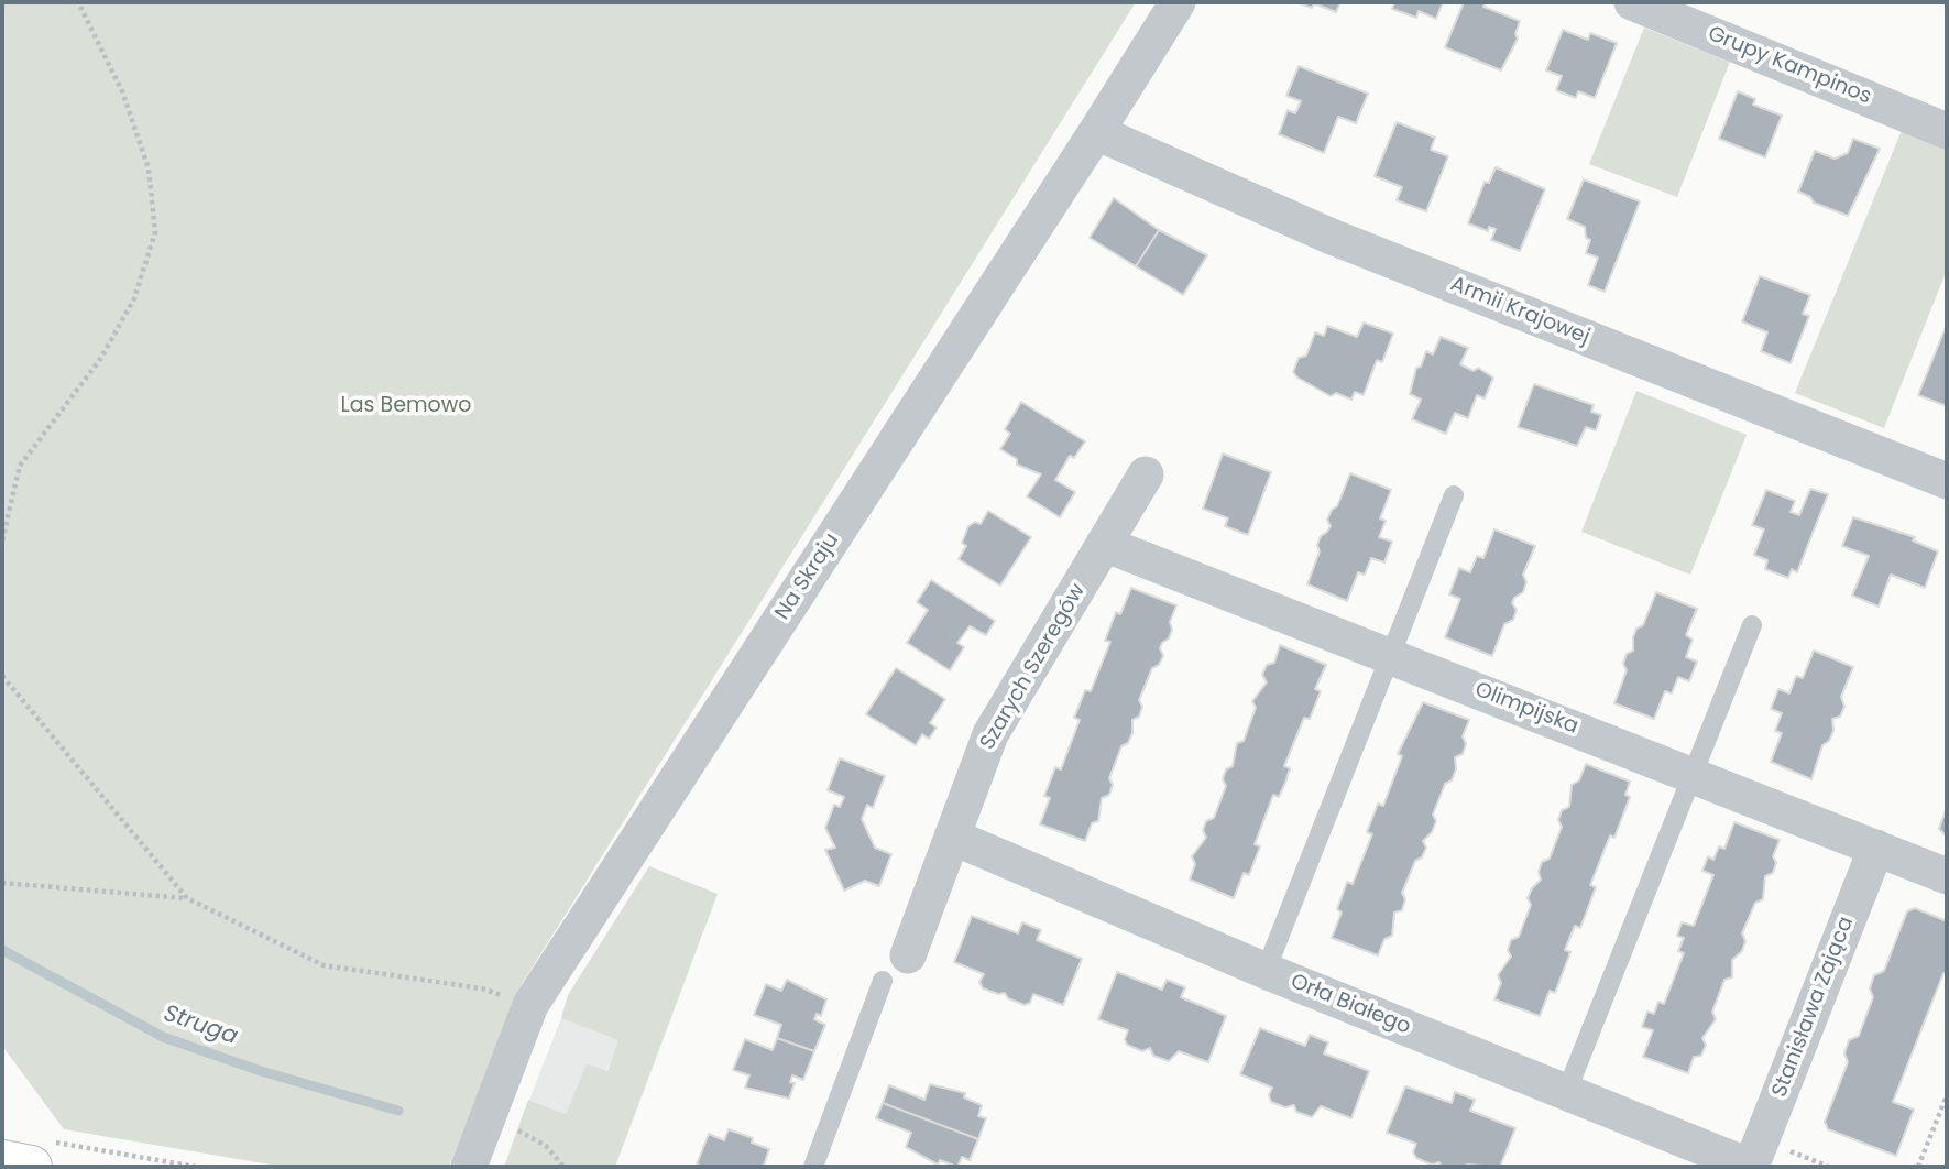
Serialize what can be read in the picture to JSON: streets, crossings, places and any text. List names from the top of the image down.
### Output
{
  "streets": {
    "street": [
      "Grupy Kampinos",
      "Armii Krajowej",
      "Na Skraju",
      "Szarych Szeregów",
      "Olimpijska",
      "Orła Białego",
      "Stanisława Zająca"
    ]
  },
  "crossings": [
    ["Armii Krajowej", "Na Skraju"],
    ["Szarych Szeregów", "Olimpijska"],
    ["Szarych Szeregów", "Orła Białego"],
    ["Olimpijska", "Stanisława Zająca"],
    ["Orła Białego", "Stanisława Zająca"]
  ],
  "water": ["Struga"],
  "parks": ["Las Bemowo"]
}
